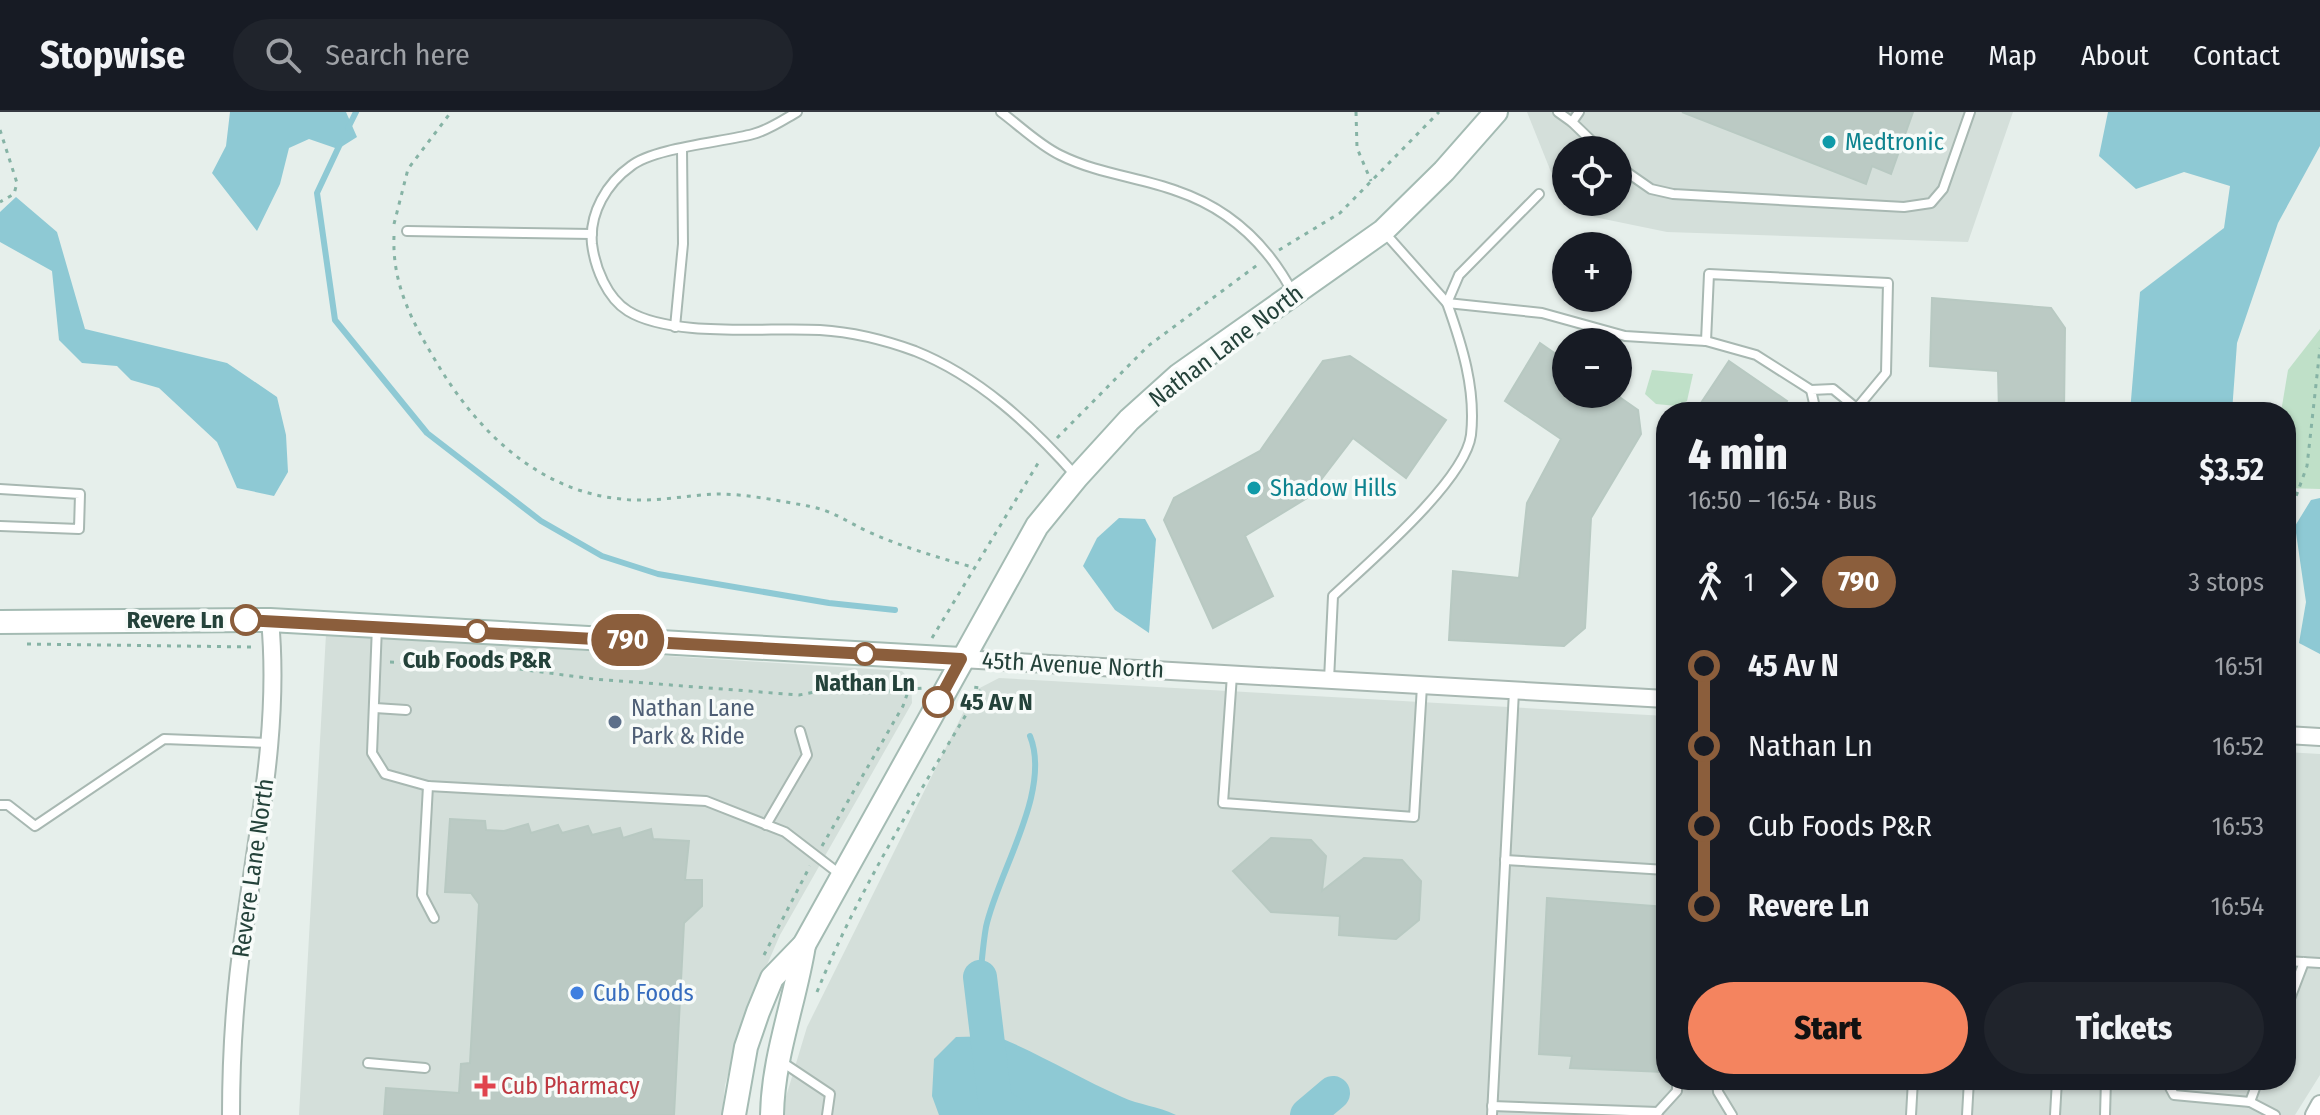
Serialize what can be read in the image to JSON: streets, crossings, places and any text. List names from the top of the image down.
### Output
{
  "streets": {
    "street": ["Nathan Lane North", "45th Avenue North", "Revere Lane North"]
  },
  "crossings": [
    ["Nathan Lane North", "45th Avenue North"],
    ["45th Avenue North", "Revere Lane North"]
  ],
  "places": {
    "other": [
      "Medtronic",
      "Shadow Hills",
      "Revere Ln",
      "Cub Foods P&R",
      "Nathan Ln",
      "45 Av N",
      "Nathan Lane Park & Ride",
      "Cub Foods"
    ],
    "health": ["Cub Pharmacy"]
  },
  "lines": ["bus line 790"],
  "page": {
    "header": "Stopwise",
    "search": "Search here",
    "nav": [
      "Home",
      "Map",
      "About",
      "Contact"
    ],
    "on_map": "790",
    "map_buttons": ["+", "−"],
    "heading": ["4 min", "16:50 – 16:54 · Bus", "$3.52"],
    "legs": ["1", "790", "3 stops"],
    "list": [
      {
        "name": "45 Av N",
        "value": "16:51"
      },
      {
        "name": "Nathan Ln",
        "value": "16:52"
      },
      {
        "name": "Cub Foods P&R",
        "value": "16:53"
      },
      {
        "name": "Revere Ln",
        "value": "16:54"
      }
    ],
    "buttons": ["Start", "Tickets"]
  }
}
